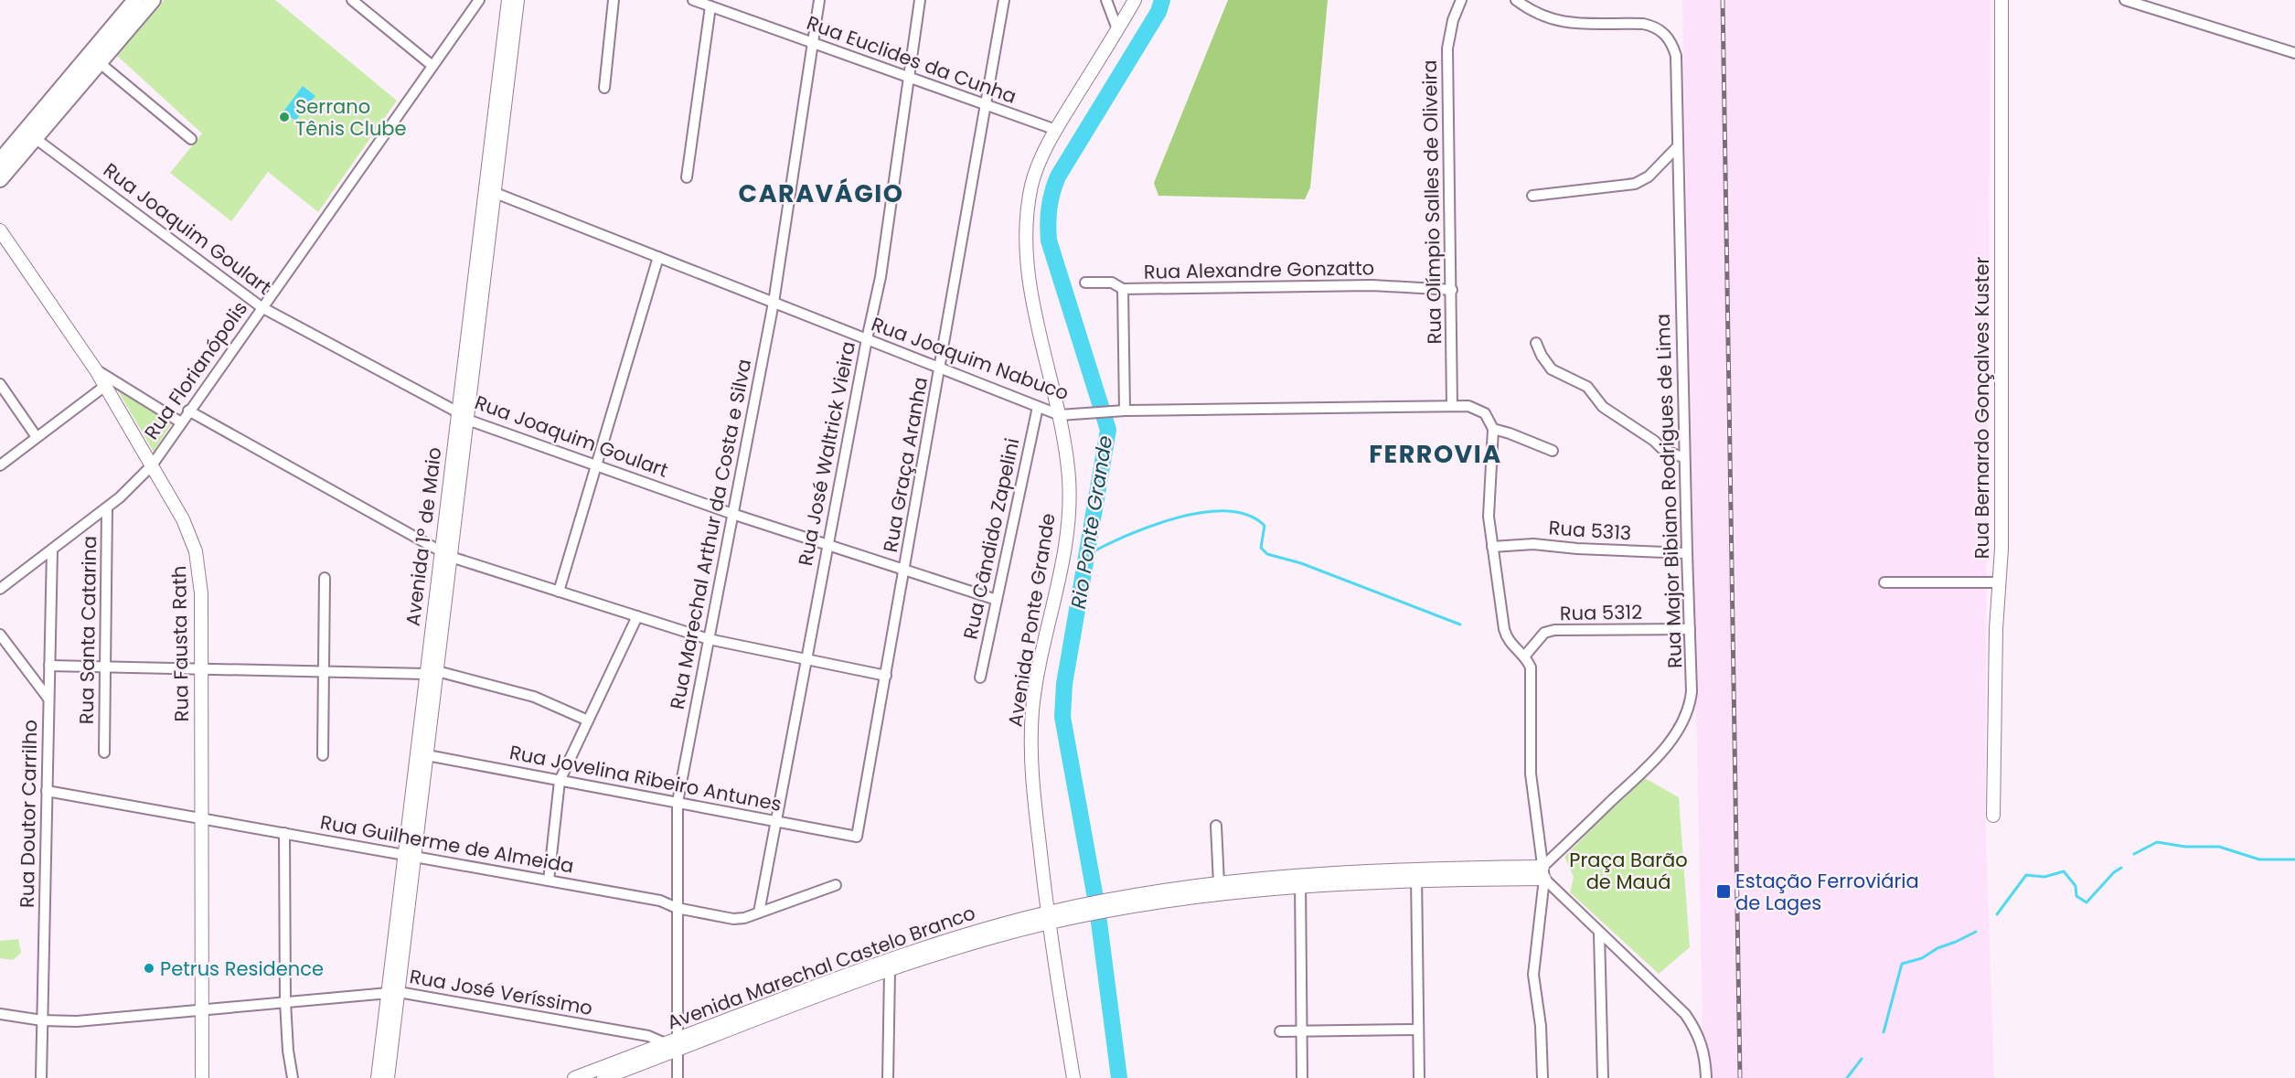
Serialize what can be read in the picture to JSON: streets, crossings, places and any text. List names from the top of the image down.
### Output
{
  "streets": {
    "street": [
      "Rua Euclides da Cunha",
      "Rua Olímpio Salles de Oliveira",
      "Rua Joaquim Goulart",
      "Rua Alexandre Gonzatto",
      "Rua Joaquim Nabuco",
      "Rua Florianópolis",
      "Rua Bernardo Gonçalves Kuster",
      "Rua José Waltrick Vieira",
      "Rua Graça Aranha",
      "Rua Major Bibiano Rodrigues de Lima",
      "Rua 5313",
      "Rua Marechal Arthur da Costa e Silva",
      "Avenida 1º de Maio",
      "Rua Cândido Zapelini",
      "Rua 5312",
      "Avenida Ponte Grande",
      "Rua Santa Catarina",
      "Rua Fausta Rath",
      "Rua Jovelina Ribeiro Antunes",
      "Rua Doutor Carrilho",
      "Rua Guilherme de Almeida",
      "Avenida Marechal Castelo Branco",
      "Rua José Veríssimo"
    ]
  },
  "crossings": [
    ["Rua Euclides da Cunha", "Rua José Waltrick Vieira"],
    ["Rua Euclides da Cunha", "Rua Graça Aranha"],
    ["Rua Euclides da Cunha", "Rua Marechal Arthur da Costa e Silva"],
    ["Rua Euclides da Cunha", "Avenida Ponte Grande"],
    ["Rua Olímpio Salles de Oliveira", "Rua Alexandre Gonzatto"],
    ["Rua Olímpio Salles de Oliveira", "Rua Joaquim Nabuco"],
    ["Rua Joaquim Goulart", "Rua Florianópolis"],
    ["Rua Joaquim Goulart", "Rua José Waltrick Vieira"],
    ["Rua Joaquim Goulart", "Rua Graça Aranha"],
    ["Rua Joaquim Goulart", "Rua Marechal Arthur da Costa e Silva"],
    ["Rua Joaquim Goulart", "Avenida 1º de Maio"],
    ["Rua Joaquim Goulart", "Rua Cândido Zapelini"],
    ["Rua Alexandre Gonzatto", "Rua Joaquim Nabuco"],
    ["Rua Joaquim Nabuco", "Rua José Waltrick Vieira"],
    ["Rua Joaquim Nabuco", "Rua Graça Aranha"],
    ["Rua Joaquim Nabuco", "Rua Marechal Arthur da Costa e Silva"],
    ["Rua Joaquim Nabuco", "Avenida 1º de Maio"],
    ["Rua Joaquim Nabuco", "Rua Cândido Zapelini"],
    ["Rua Joaquim Nabuco", "Avenida Ponte Grande"],
    ["Rua Florianópolis", "Rua Santa Catarina"],
    ["Rua Florianópolis", "Rua Fausta Rath"],
    ["Rua Florianópolis", "Rua Doutor Carrilho"],
    ["Rua José Waltrick Vieira", "Rua Jovelina Ribeiro Antunes"],
    ["Rua José Waltrick Vieira", "Rua Guilherme de Almeida"],
    ["Rua Graça Aranha", "Rua Jovelina Ribeiro Antunes"],
    ["Rua Major Bibiano Rodrigues de Lima", "Rua 5313"],
    ["Rua Major Bibiano Rodrigues de Lima", "Rua 5312"],
    ["Rua Major Bibiano Rodrigues de Lima", "Avenida Marechal Castelo Branco"],
    ["Rua Marechal Arthur da Costa e Silva", "Rua Jovelina Ribeiro Antunes"],
    ["Rua Marechal Arthur da Costa e Silva", "Rua Guilherme de Almeida"],
    ["Rua Marechal Arthur da Costa e Silva", "Avenida Marechal Castelo Branco"],
    ["Rua Marechal Arthur da Costa e Silva", "Rua José Veríssimo"],
    ["Avenida 1º de Maio", "Rua Jovelina Ribeiro Antunes"],
    ["Avenida 1º de Maio", "Rua Guilherme de Almeida"],
    ["Avenida 1º de Maio", "Rua José Veríssimo"],
    ["Avenida Ponte Grande", "Avenida Marechal Castelo Branco"],
    ["Rua Fausta Rath", "Rua Guilherme de Almeida"],
    ["Rua Fausta Rath", "Rua José Veríssimo"],
    ["Rua Doutor Carrilho", "Rua Guilherme de Almeida"],
    ["Rua Doutor Carrilho", "Rua José Veríssimo"],
    ["Avenida Marechal Castelo Branco", "Rua José Veríssimo"]
  ],
  "districts": ["CARAVÁGIO", "FERROVIA"],
  "water": ["Rio Ponte Grande"],
  "parks": ["Praça Barão de Mauá"],
  "places": {
    "other": ["Serrano Tênis Clube", "Petrus Residence"],
    "transit": ["Estação Ferroviária de Lages"]
  }
}
